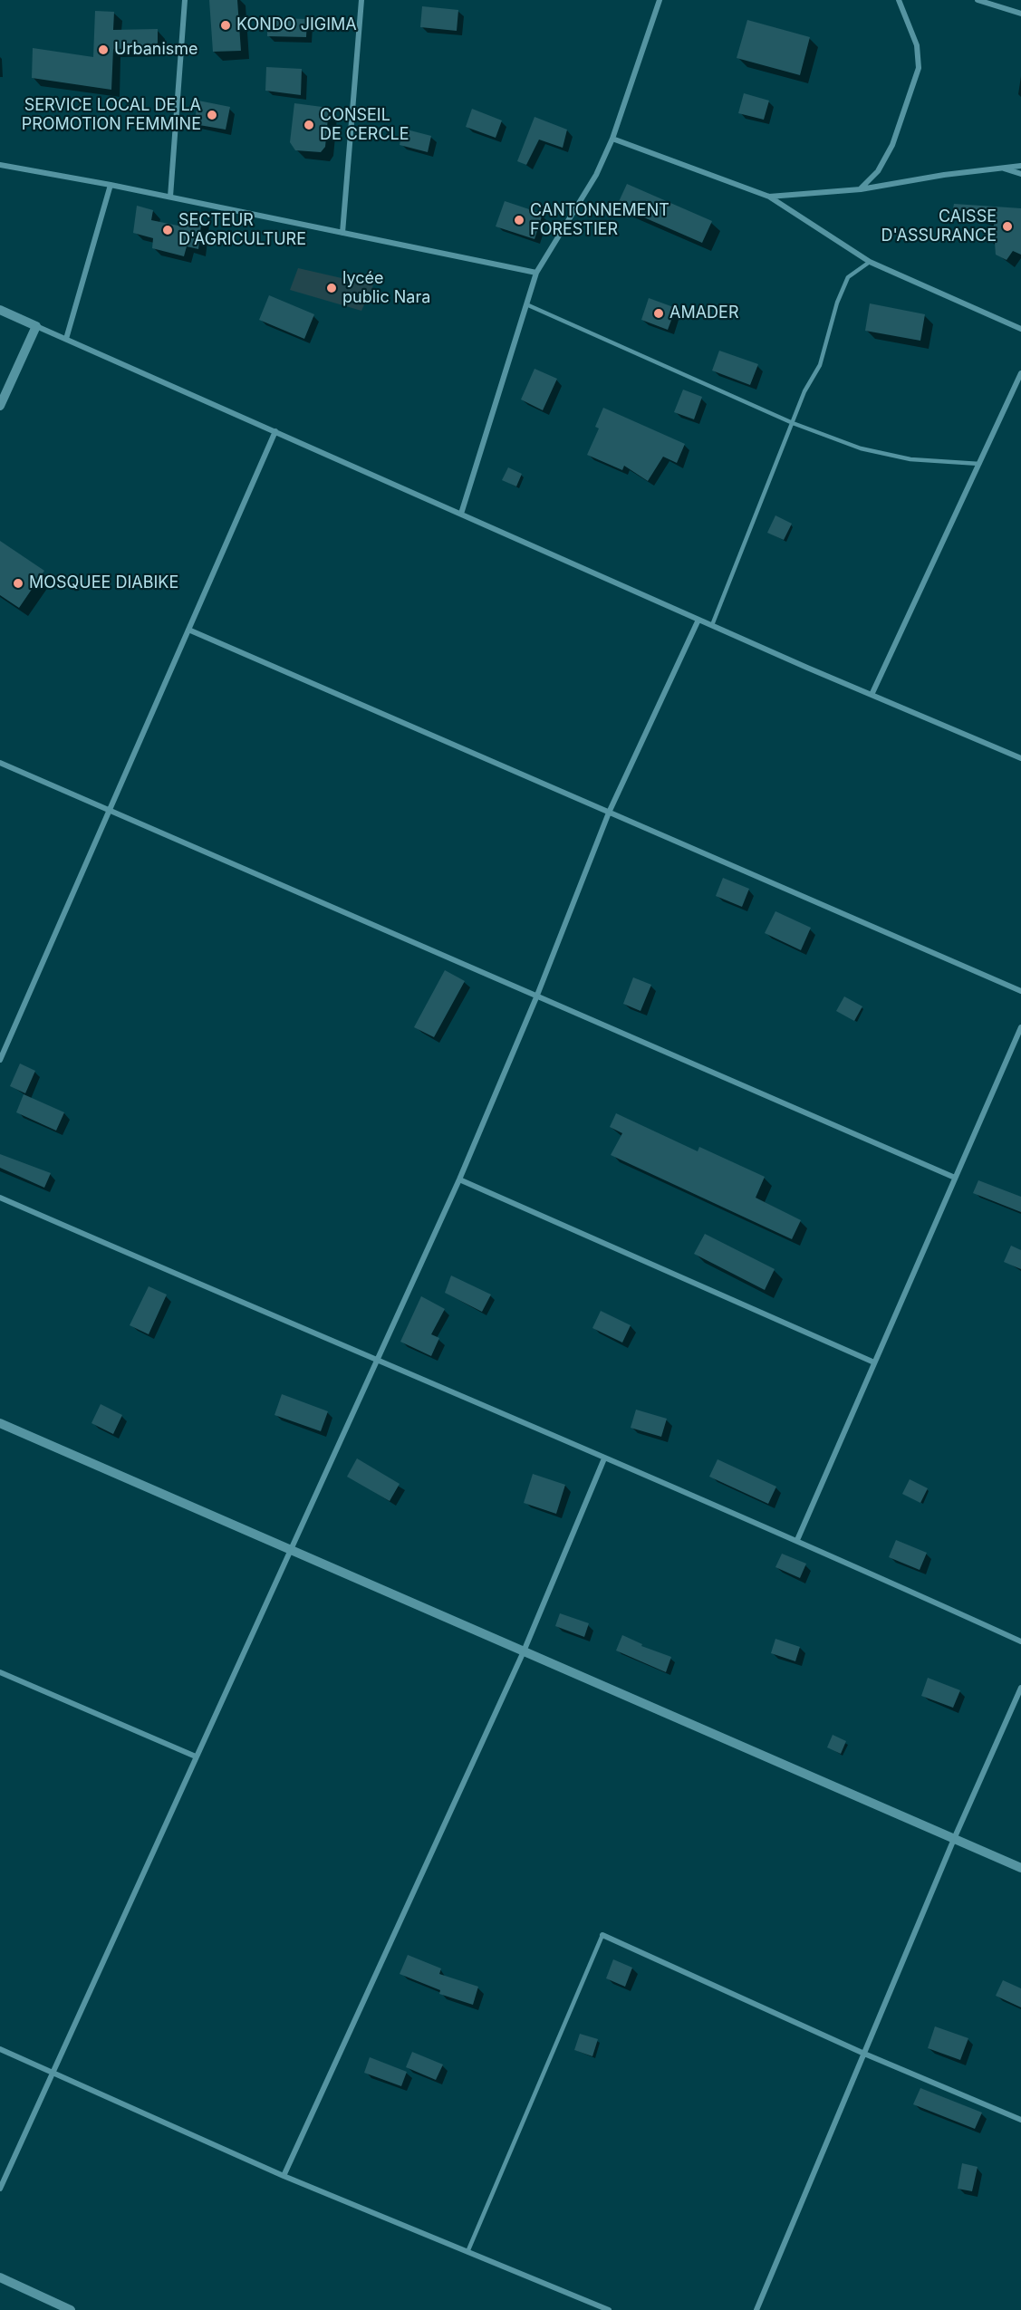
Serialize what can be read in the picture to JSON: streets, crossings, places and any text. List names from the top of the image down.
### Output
{
  "places": [
    "KONDO JIGIMA",
    "Urbanisme",
    "SERVICE LOCAL DE LA PROMOTION FEMMINE",
    "CONSEIL DE CERCLE",
    "CANTONNEMENT FORESTIER",
    "CAISSE D'ASSURANCE",
    "SECTEUR D'AGRICULTURE",
    "lycée public Nara",
    "AMADER",
    "MOSQUEE DIABIKE"
  ]
}
